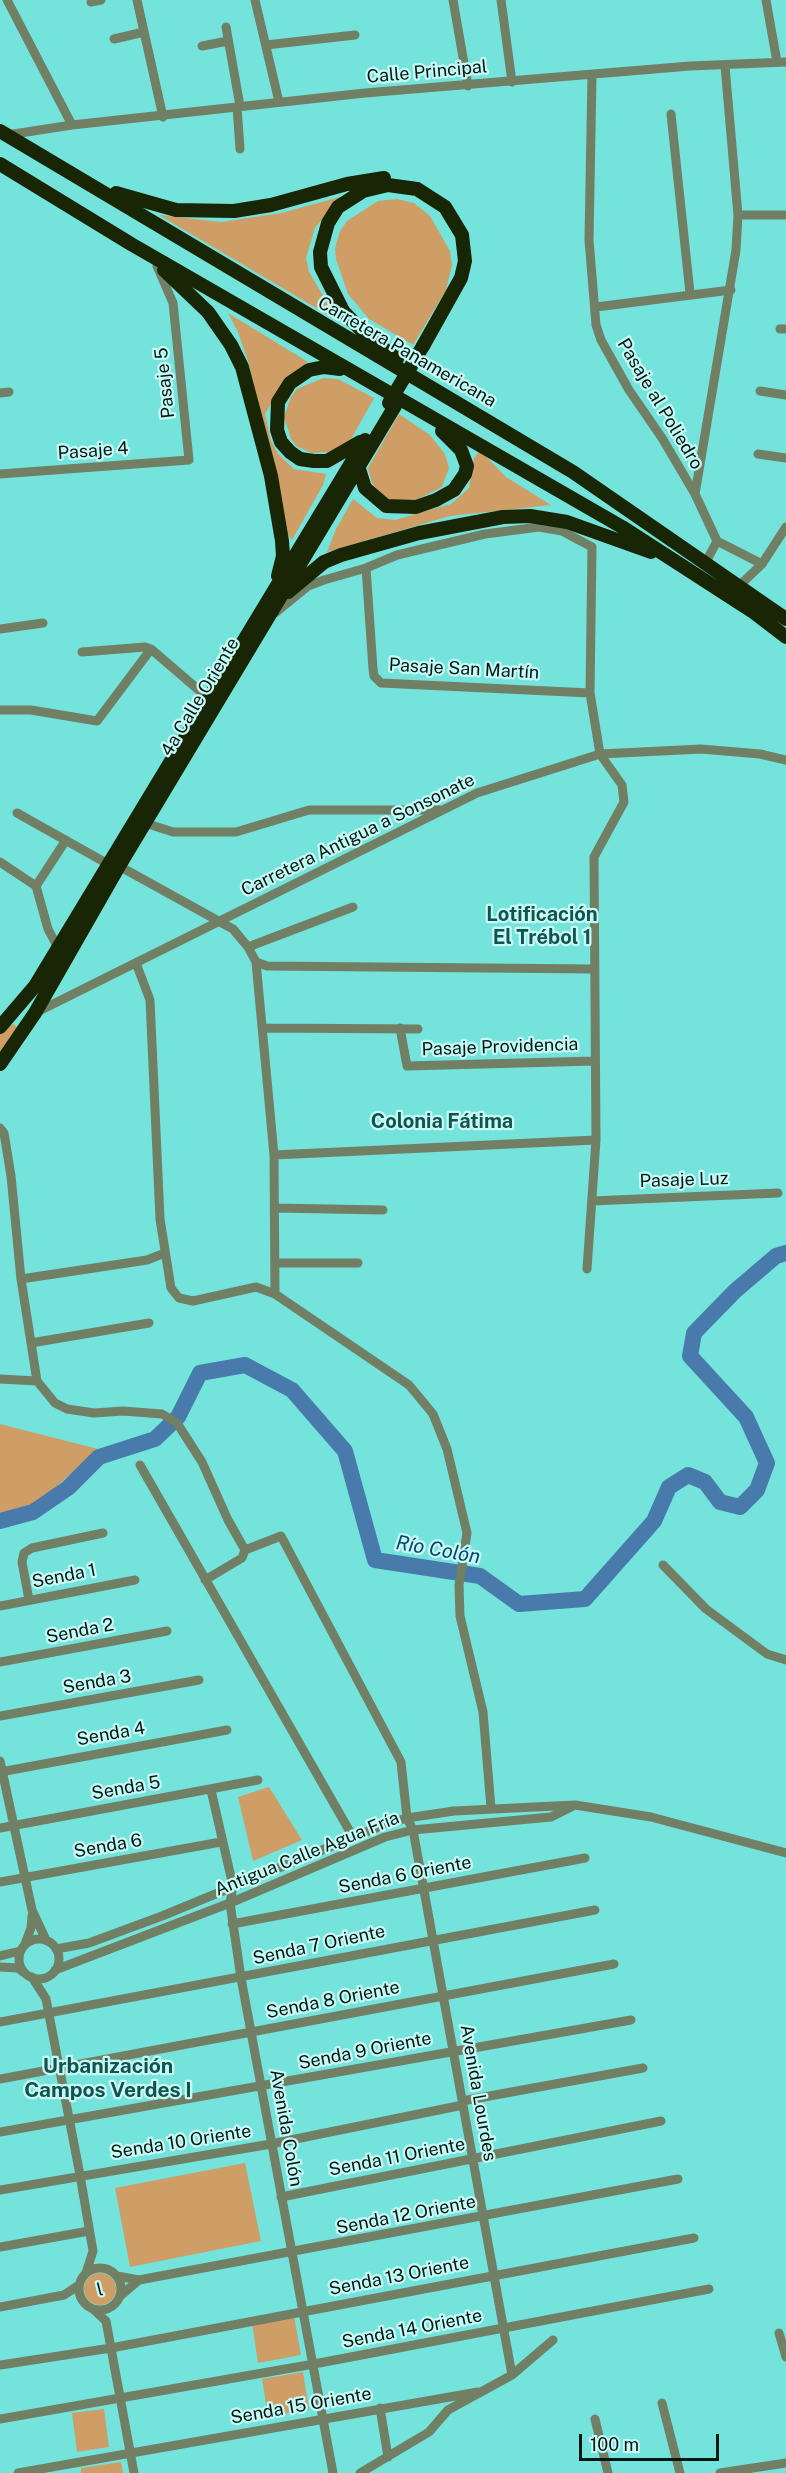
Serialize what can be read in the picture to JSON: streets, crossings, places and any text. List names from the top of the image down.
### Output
{
  "streets": {
    "highway": ["Carretera Panamericana", "4a Calle Oriente"],
    "street": [
      "Calle Principal",
      "Pasaje 5",
      "Pasaje al Poliedro",
      "Pasaje 4",
      "Pasaje San Martín",
      "Carretera Antigua a Sonsonate",
      "Pasaje Providencia",
      "Pasaje Luz",
      "Senda 1",
      "Senda 2",
      "Senda 3",
      "Senda 4",
      "Senda 5",
      "Senda 6",
      "Antigua Calle Agua Fría",
      "Senda 6 Oriente",
      "Senda 7 Oriente",
      "Senda 8 Oriente",
      "Senda 9 Oriente",
      "Avenida Lourdes",
      "Avenida Colón",
      "Senda 10 Oriente",
      "Senda 11 Oriente",
      "Senda 12 Oriente",
      "Senda 13 Oriente",
      "l",
      "Senda 14 Oriente",
      "Senda 15 Oriente"
    ]
  },
  "crossings": [
    ["Calle Principal", "Carretera Panamericana"],
    ["Calle Principal", "Pasaje al Poliedro"],
    ["Pasaje 5", "Pasaje 4"],
    ["4a Calle Oriente", "Carretera Antigua a Sonsonate"],
    ["Senda 5", "Avenida Colón"],
    ["Senda 6", "Avenida Colón"],
    ["Antigua Calle Agua Fría", "Avenida Lourdes"],
    ["Antigua Calle Agua Fría", "Avenida Colón"],
    ["Senda 6 Oriente", "Avenida Lourdes"],
    ["Senda 6 Oriente", "Avenida Colón"],
    ["Senda 7 Oriente", "Avenida Lourdes"],
    ["Senda 7 Oriente", "Avenida Colón"],
    ["Senda 8 Oriente", "Avenida Lourdes"],
    ["Senda 8 Oriente", "Avenida Colón"],
    ["Senda 9 Oriente", "Avenida Lourdes"],
    ["Senda 9 Oriente", "Avenida Colón"],
    ["Avenida Lourdes", "Senda 10 Oriente"],
    ["Avenida Lourdes", "Senda 11 Oriente"],
    ["Avenida Lourdes", "Senda 12 Oriente"],
    ["Avenida Lourdes", "Senda 13 Oriente"],
    ["Avenida Lourdes", "Senda 14 Oriente"],
    ["Avenida Colón", "Senda 10 Oriente"],
    ["Avenida Colón", "Senda 11 Oriente"],
    ["Avenida Colón", "Senda 12 Oriente"],
    ["Avenida Colón", "Senda 13 Oriente"],
    ["Avenida Colón", "Senda 14 Oriente"],
    ["Avenida Colón", "Senda 15 Oriente"],
    ["Senda 12 Oriente", "l"]
  ],
  "districts": ["Lotificación El Trébol 1", "Colonia Fátima", "Urbanización Campos Verdes I"],
  "water": ["Río Colón"],
  "scale_bar": "100 m"
}
